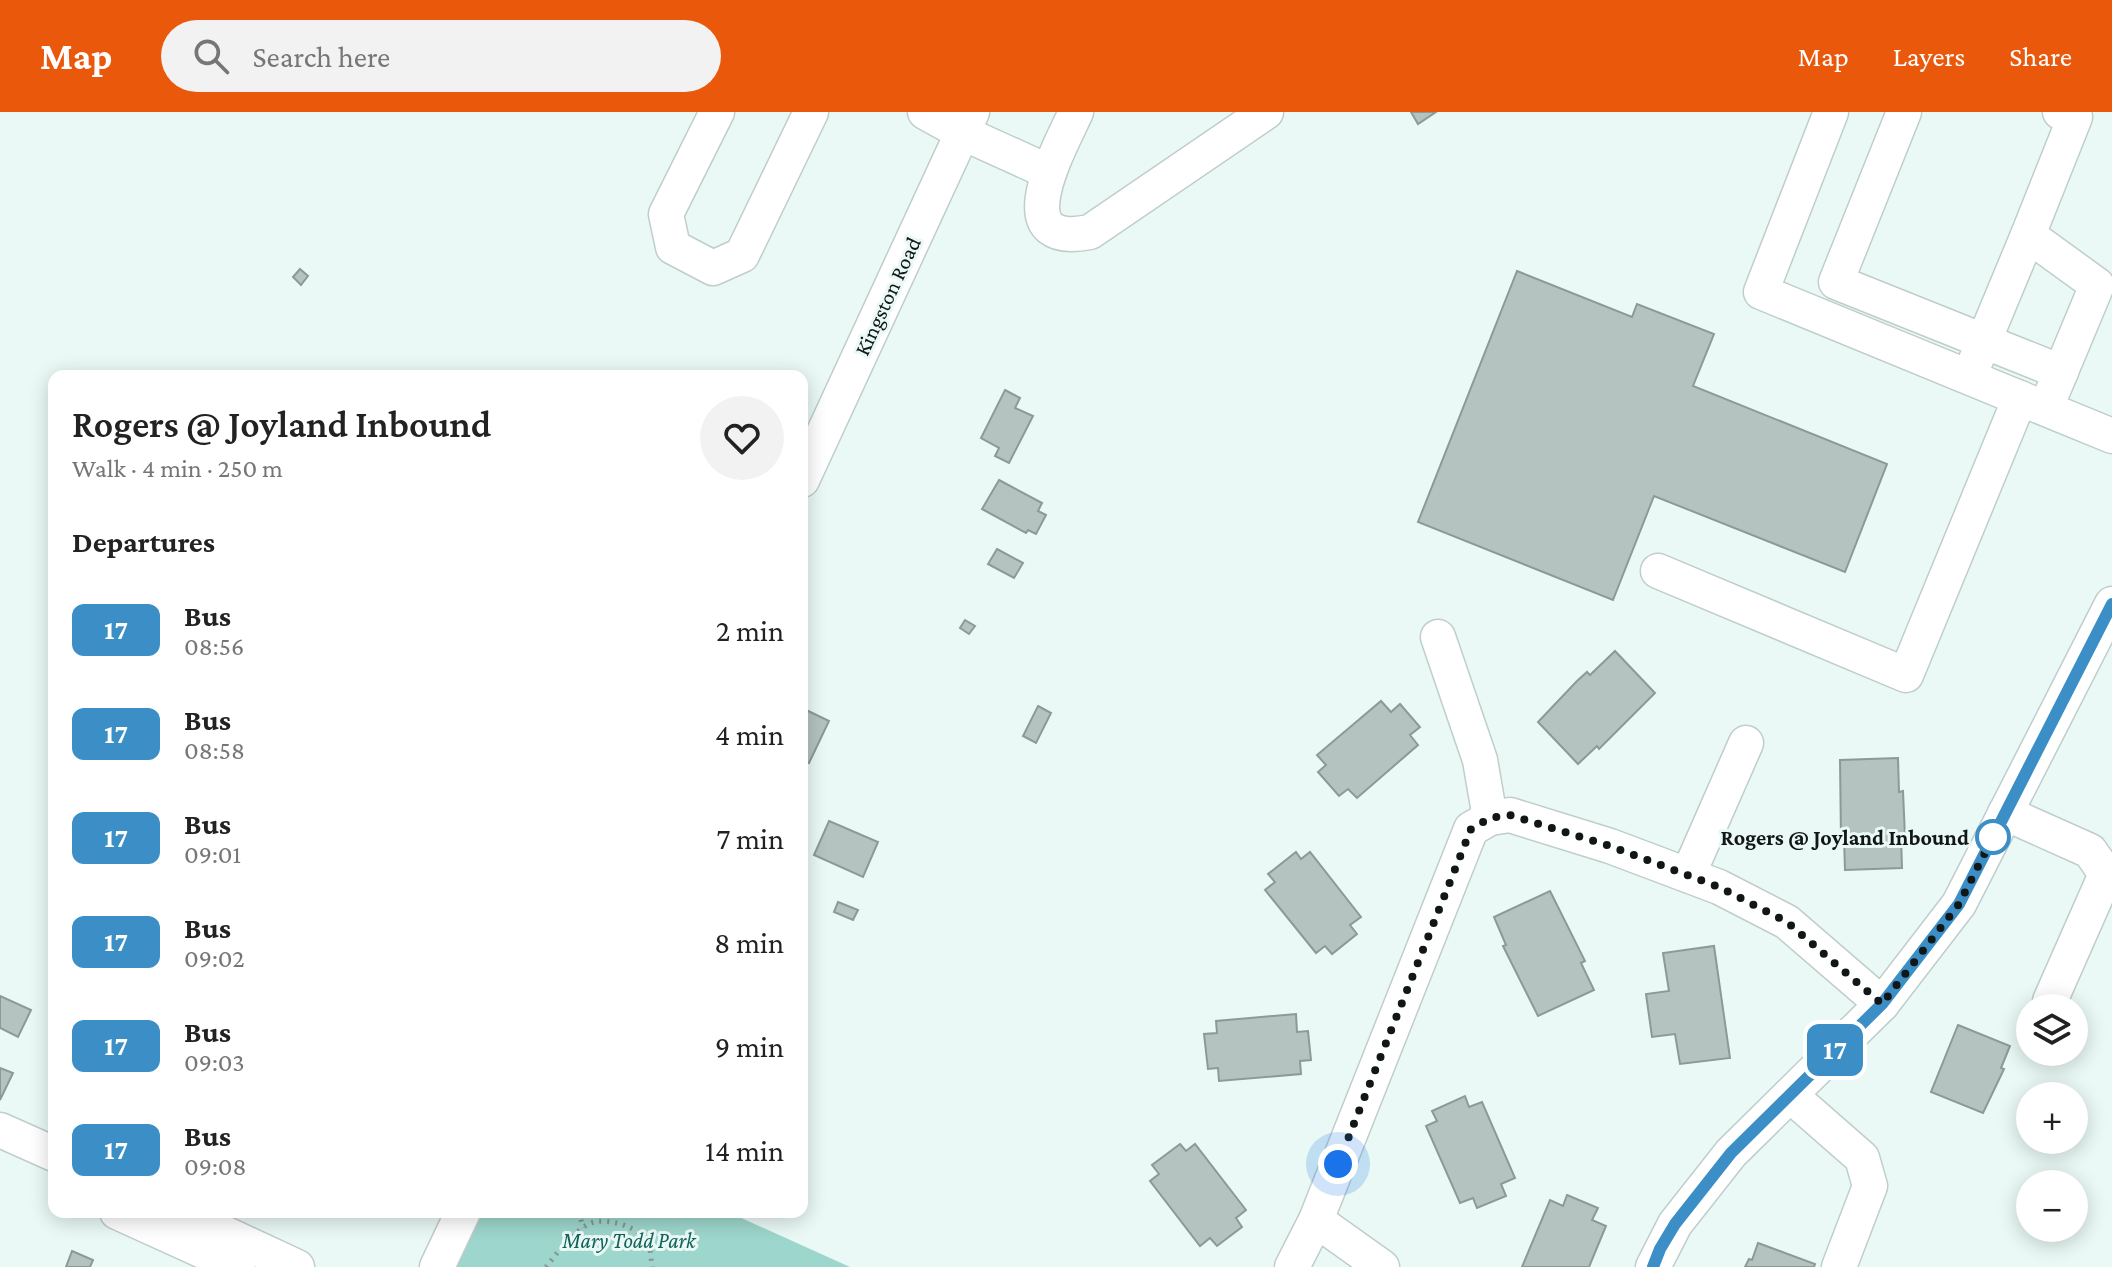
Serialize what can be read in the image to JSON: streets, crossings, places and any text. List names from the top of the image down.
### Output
{
  "streets": {
    "street": ["Kingston Road"]
  },
  "parks": ["Mary Todd Park"],
  "places": ["Rogers @ Joyland Inbound"],
  "lines": ["bus line 17"],
  "page": {
    "header": "Map",
    "search": "Search here",
    "nav": ["Map", "Layers", "Share"],
    "on_map": "17",
    "heading": [
      ["Rogers @ Joyland Inbound", "Walk · 4 min · 250 m"],
      "Departures"
    ],
    "list": [
      {
        "mark": "17",
        "name": "Bus",
        "note": "08:56",
        "value": "2 min"
      },
      {
        "mark": "17",
        "name": "Bus",
        "note": "08:58",
        "value": "4 min"
      },
      {
        "mark": "17",
        "name": "Bus",
        "note": "09:01",
        "value": "7 min"
      },
      {
        "mark": "17",
        "name": "Bus",
        "note": "09:02",
        "value": "8 min"
      },
      {
        "mark": "17",
        "name": "Bus",
        "note": "09:03",
        "value": "9 min"
      },
      {
        "mark": "17",
        "name": "Bus",
        "note": "09:08",
        "value": "14 min"
      }
    ],
    "map_buttons": ["+", "−"]
  }
}
